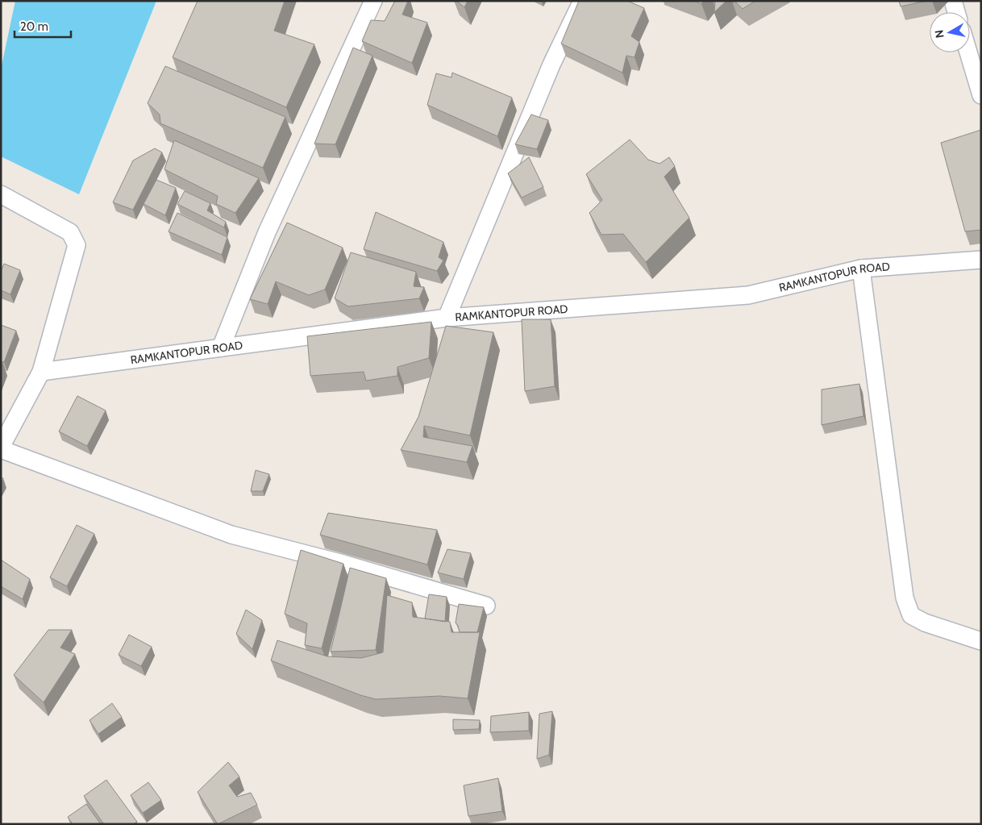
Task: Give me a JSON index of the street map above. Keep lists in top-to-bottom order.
{
  "streets": {
    "street": ["RAMKANTOPUR ROAD"]
  },
  "scale_bar": "20 m",
  "north": "left"
}
